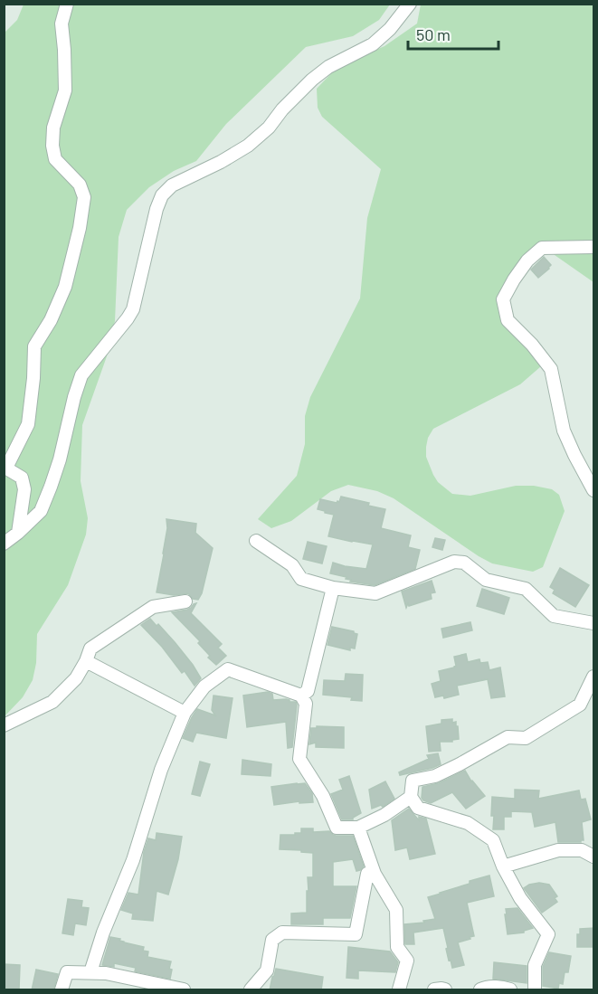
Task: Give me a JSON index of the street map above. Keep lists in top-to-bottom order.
{
  "scale_bar": "50 m"
}
